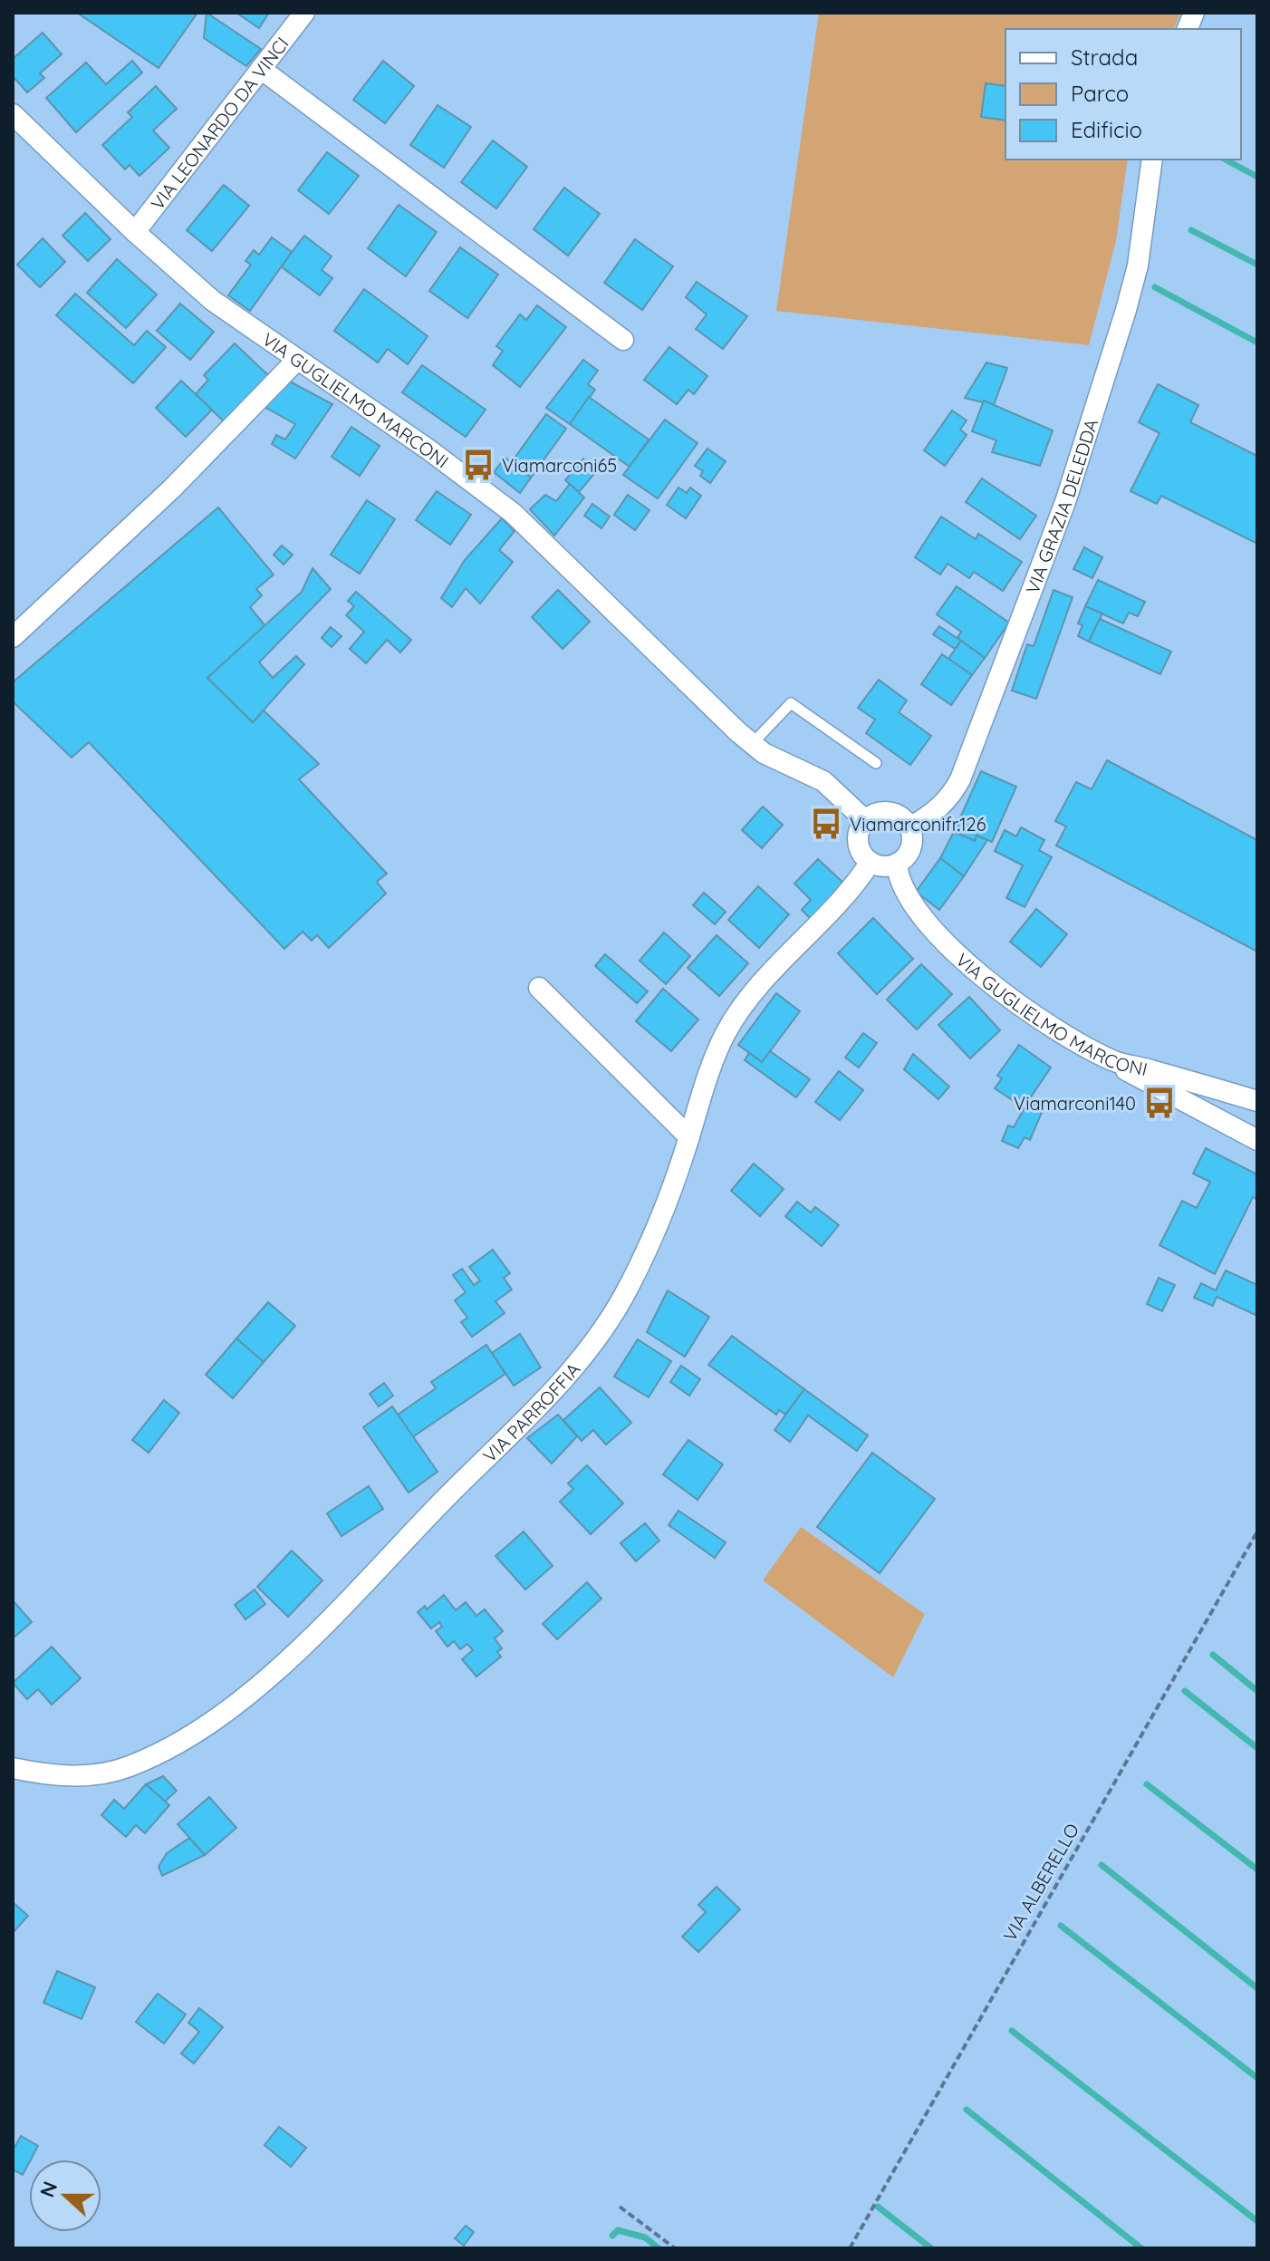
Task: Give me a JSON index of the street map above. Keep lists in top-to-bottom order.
{
  "streets": {
    "street": [
      "VIA LEONARDO DA VINCI",
      "VIA GUGLIELMO MARCONI",
      "VIA GRAZIA DELEDDA",
      "VIA PARROFFIA"
    ],
    "path": ["VIA ALBERELLO"]
  },
  "crossings": [
    ["VIA LEONARDO DA VINCI", "VIA GUGLIELMO MARCONI"],
    ["VIA GUGLIELMO MARCONI", "VIA GRAZIA DELEDDA"],
    ["VIA GUGLIELMO MARCONI", "VIA PARROFFIA"],
    ["VIA GRAZIA DELEDDA", "VIA PARROFFIA"]
  ],
  "places": {
    "bus stop": ["Viamarconi65", "Viamarconifr.126", "Viamarconi140"]
  },
  "legend": ["Strada", "Parco", "Edificio"],
  "north": "left"
}
